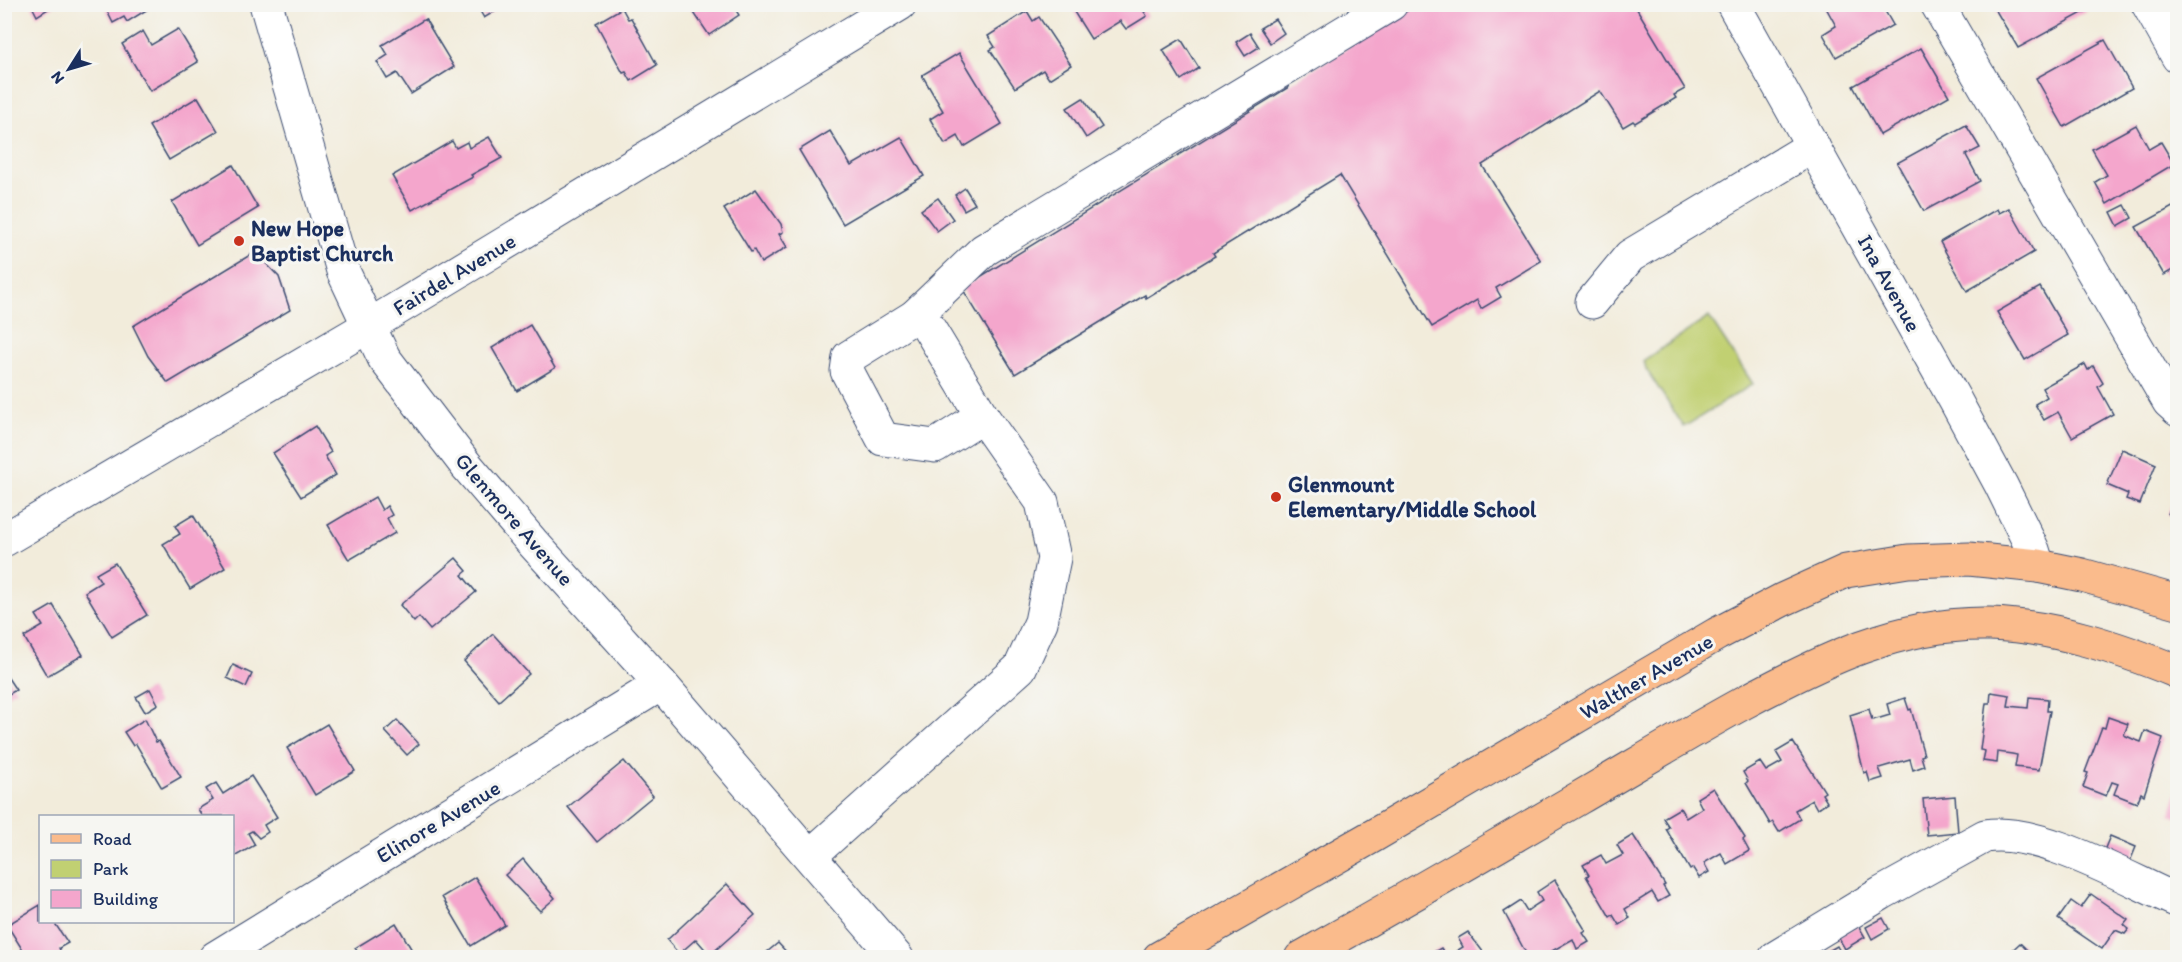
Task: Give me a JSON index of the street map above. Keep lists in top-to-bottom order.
{
  "streets": {
    "main road": ["Walther Avenue"],
    "street": [
      "Fairdel Avenue",
      "Ina Avenue",
      "Glenmore Avenue",
      "Elinore Avenue"
    ]
  },
  "crossings": [
    ["Fairdel Avenue", "Glenmore Avenue"],
    ["Ina Avenue", "Walther Avenue"],
    ["Glenmore Avenue", "Elinore Avenue"]
  ],
  "places": ["New Hope Baptist Church", "Glenmount Elementary/Middle School"],
  "legend": ["Road", "Park", "Building"],
  "north": "bottom left"
}
